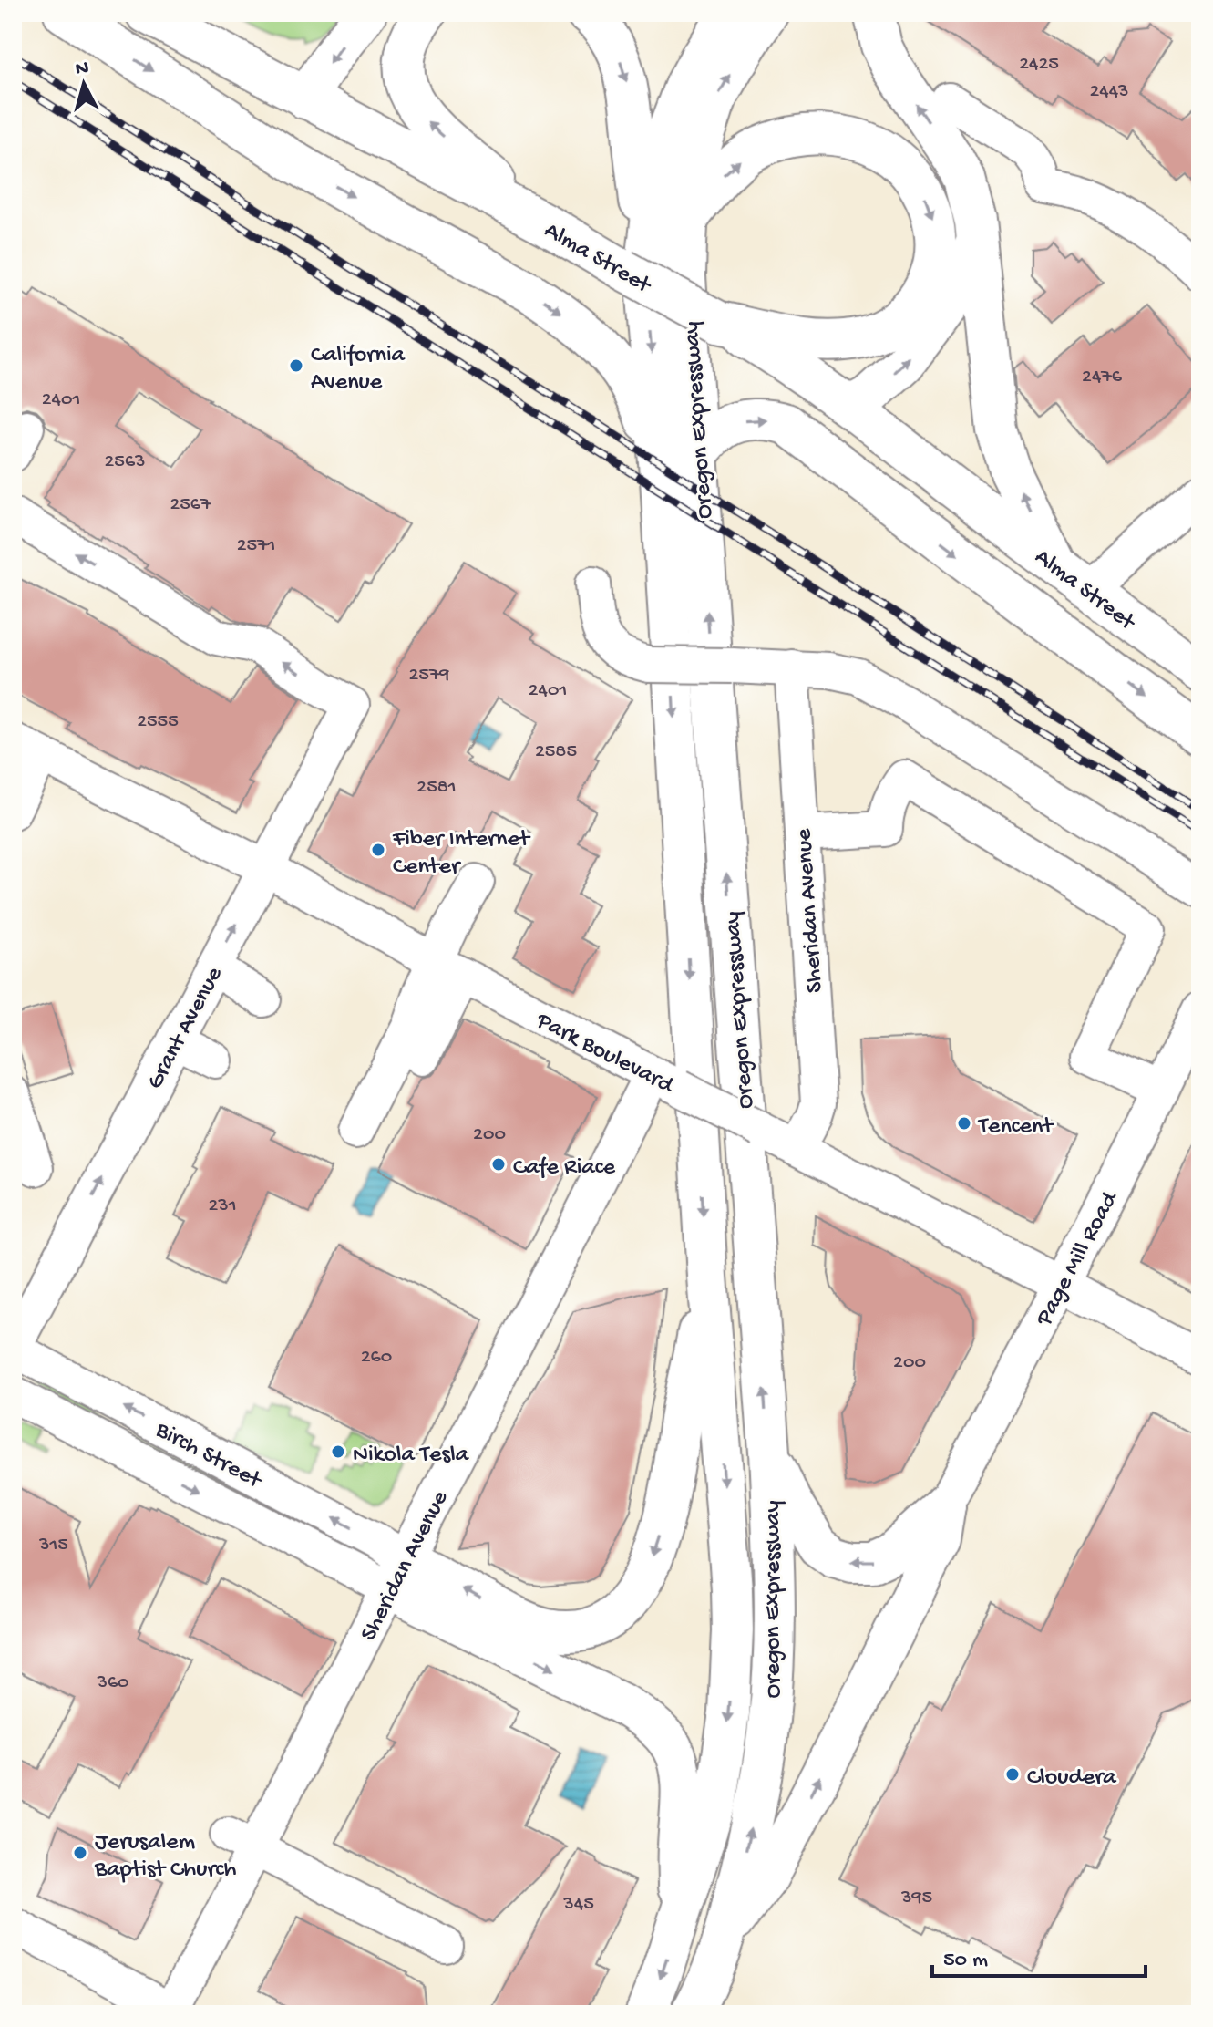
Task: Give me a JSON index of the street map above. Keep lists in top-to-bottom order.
{
  "streets": {
    "main road": ["Alma Street", "Oregon Expressway"],
    "street": [
      "Sheridan Avenue",
      "Grant Avenue",
      "Park Boulevard",
      "Page Mill Road",
      "Birch Street"
    ]
  },
  "crossings": [
    ["Alma Street", "Oregon Expressway"],
    ["Sheridan Avenue", "Park Boulevard"],
    ["Sheridan Avenue", "Birch Street"],
    ["Grant Avenue", "Park Boulevard"],
    ["Grant Avenue", "Birch Street"],
    ["Park Boulevard", "Page Mill Road"]
  ],
  "places": [
    "California Avenue",
    "Fiber Internet Center",
    "Tencent",
    "Cafe Riace",
    "Nikola Tesla",
    "Cloudera",
    "Jerusalem Baptist Church"
  ],
  "house_numbers": [
    "2425",
    "2443",
    "2476",
    "2401",
    "2563",
    "2567",
    "2571",
    "2579",
    "2401",
    "2555",
    "2585",
    "2581",
    "200",
    "231",
    "260",
    "200",
    "315",
    "360",
    "395",
    "345"
  ],
  "scale_bar": "50 m",
  "north": "top"
}
